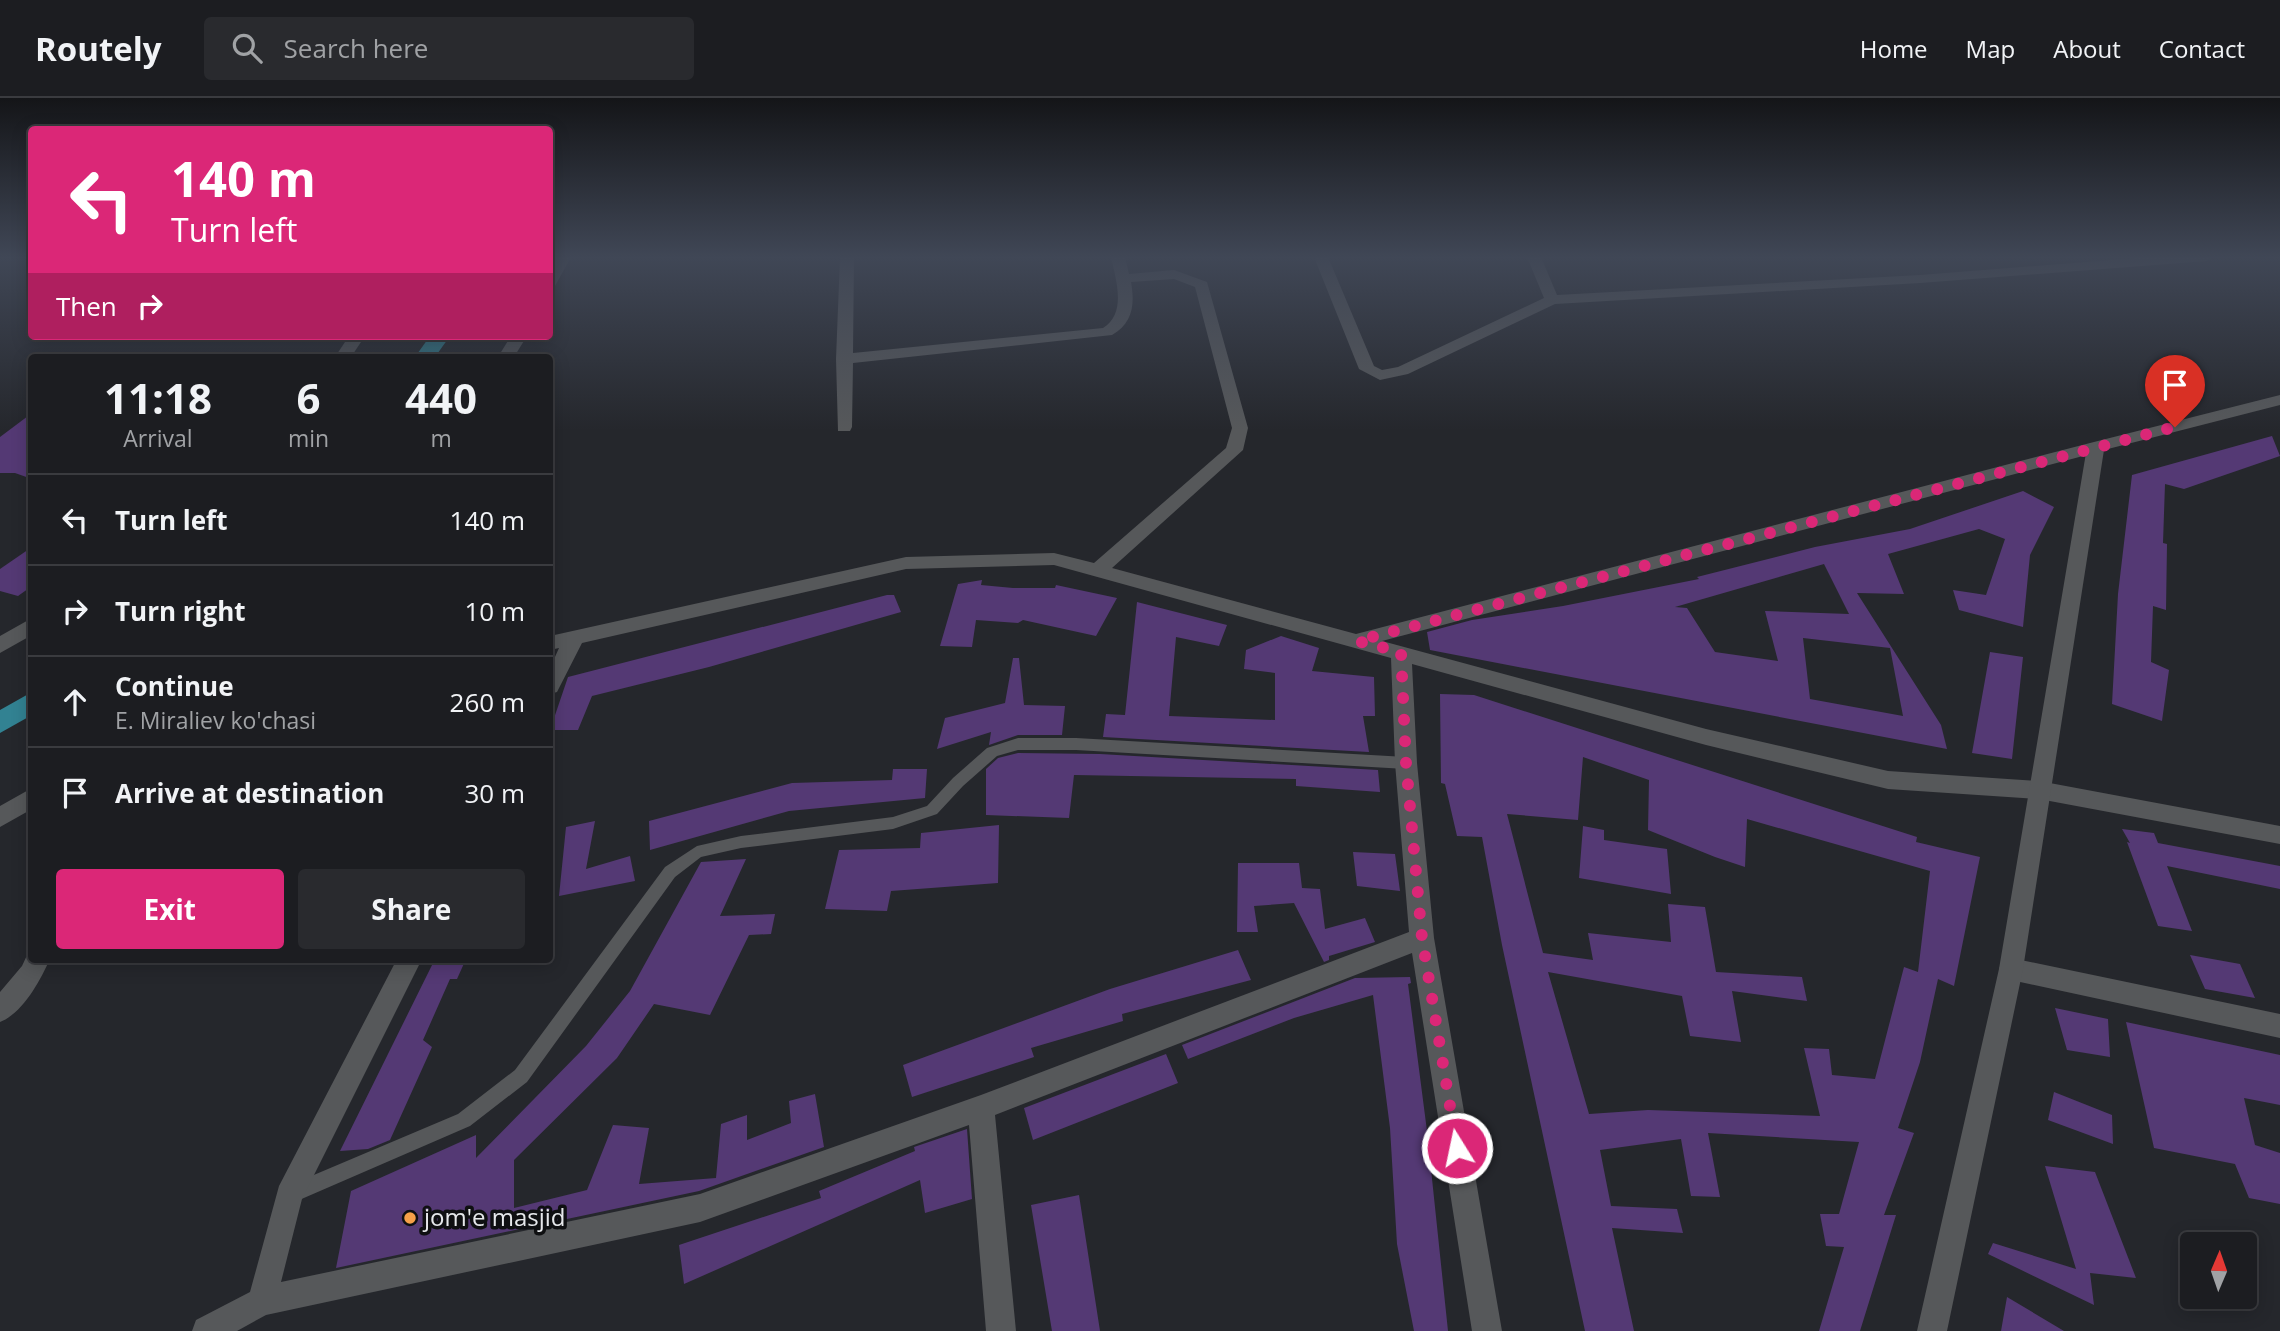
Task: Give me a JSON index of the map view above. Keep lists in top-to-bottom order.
{
  "places": ["jom'e masjid"],
  "north": "top",
  "page": {
    "header": "Routely",
    "search": "Search here",
    "nav": [
      "Home",
      "Map",
      "About",
      "Contact"
    ],
    "turn": ["140 m", "Turn left"],
    "then": "Then",
    "eta": [
      "11:18",
      "Arrival",
      "6",
      "min",
      "440",
      "m"
    ],
    "list": [
      {
        "name": "Turn left",
        "value": "140 m"
      },
      {
        "name": "Turn right",
        "value": "10 m"
      },
      {
        "name": "Continue",
        "note": "E. Miraliev ko'chasi",
        "value": "260 m"
      },
      {
        "name": "Arrive at destination",
        "value": "30 m"
      }
    ],
    "buttons": ["Exit", "Share"]
  }
}
